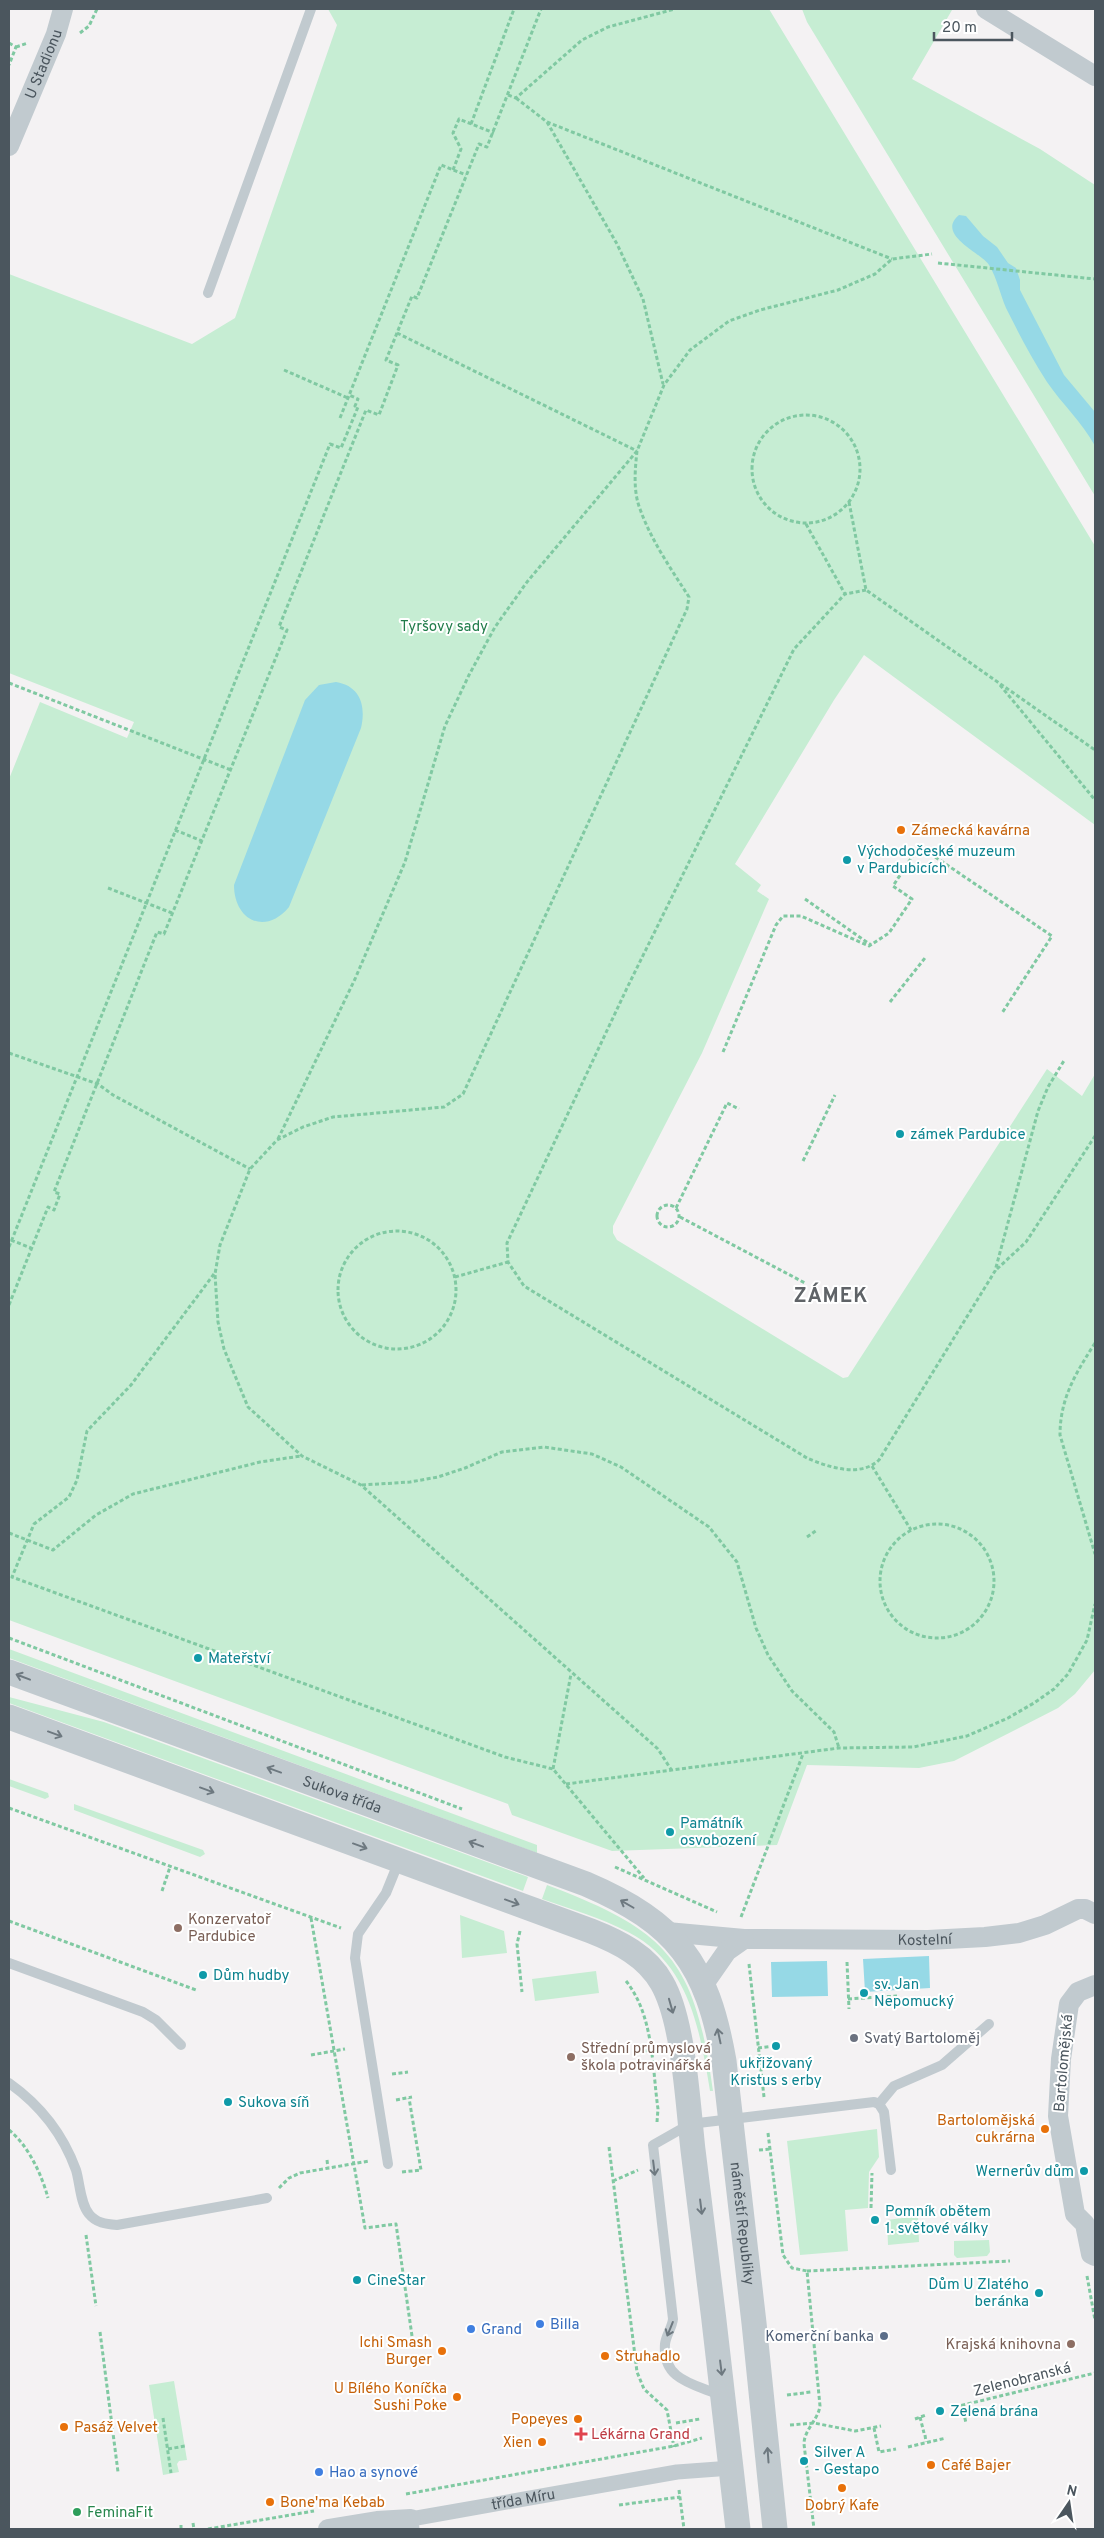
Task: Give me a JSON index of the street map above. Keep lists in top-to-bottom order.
{
  "streets": {
    "street": [
      "U Stadionu",
      "Sukova třída",
      "Kostelní",
      "Bartolomějská",
      "náměstí Republiky",
      "třída Míru"
    ],
    "path": ["Zelenobranská"]
  },
  "crossings": [
    ["Sukova třída", "Kostelní"],
    ["Sukova třída", "náměstí Republiky"],
    ["Kostelní", "náměstí Republiky"]
  ],
  "districts": ["ZÁMEK"],
  "parks": ["Tyršovy sady"],
  "places": {
    "other": [
      "Zámecká kavárna",
      "Východočeské muzeum v Pardubicích",
      "zámek Pardubice",
      "Mateřství",
      "Památník osvobození",
      "Konzervatoř Pardubice",
      "Dům hudby",
      "sv. Jan Nepomucký",
      "Svatý Bartoloměj",
      "ukřižovaný Kristus s erby",
      "Střední průmyslová škola potravinářská",
      "Sukova síň",
      "Bartolomějská cukrárna",
      "Wernerův dům",
      "Pomník obětem 1. světové války",
      "CineStar",
      "Dům U Zlatého beránka",
      "Billa",
      "Grand",
      "Komerční banka",
      "Krajská knihovna",
      "Ichi Smash Burger",
      "Struhadlo",
      "U Bílého Koníčka Sushi Poke",
      "Zelená brána",
      "Popeyes",
      "Pasáž Velvet",
      "Xien",
      "Silver A - Gestapo",
      "Café Bajer",
      "Hao a synové",
      "Dobrý Kafe",
      "Bone'ma Kebab",
      "FeminaFit"
    ],
    "health": ["Lékárna Grand"]
  },
  "scale_bar": "20 m",
  "north": "top"
}
